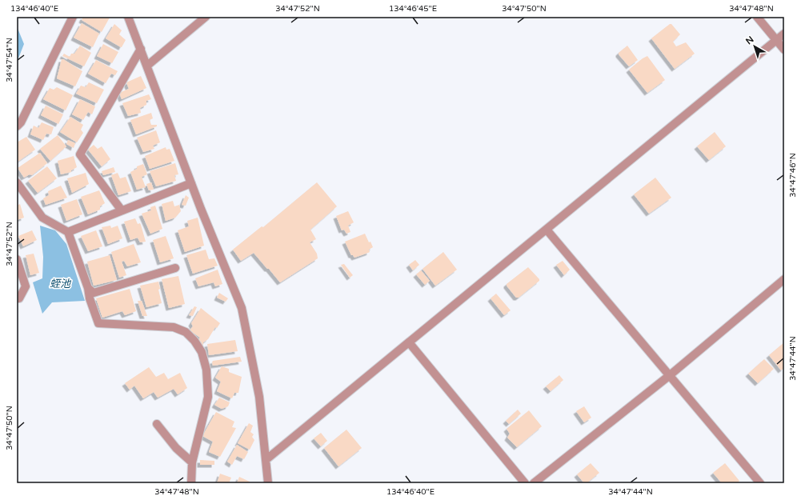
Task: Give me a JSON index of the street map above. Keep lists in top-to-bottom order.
{
  "water": ["蛭池"],
  "north": "top left",
  "coordinates": [
    "134°46'40\"E",
    "34°47'52\"N",
    "134°46'45\"E",
    "34°47'50\"N",
    "34°47'48\"N",
    "34°47'54\"N",
    "34°47'46\"N",
    "34°47'44\"N"
  ]
}
